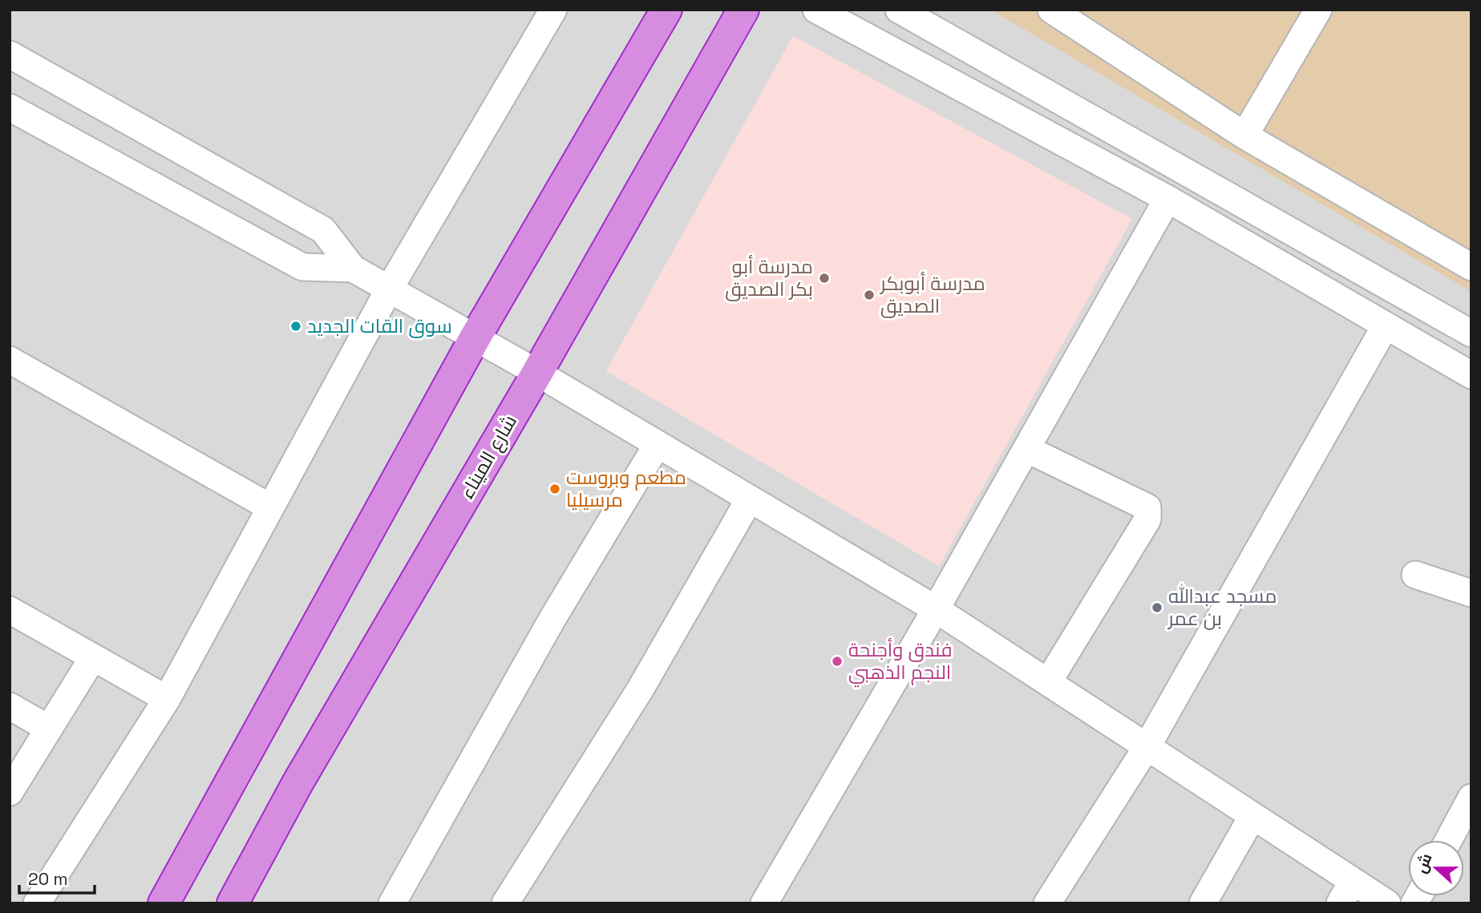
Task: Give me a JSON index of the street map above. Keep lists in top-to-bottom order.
{
  "streets": {
    "highway": ["شارع الميناء"]
  },
  "places": [
    "مدرسة أبو بكر الصديق",
    "مدرسة أبوبكر الصديق",
    "سوق القات الجديد",
    "مطعم وبروست مرسيليا",
    "مسجد عبدالله بن عمر",
    "فندق وأجنحة النجم الذهبي"
  ],
  "scale_bar": "20 m",
  "north": "left"
}
